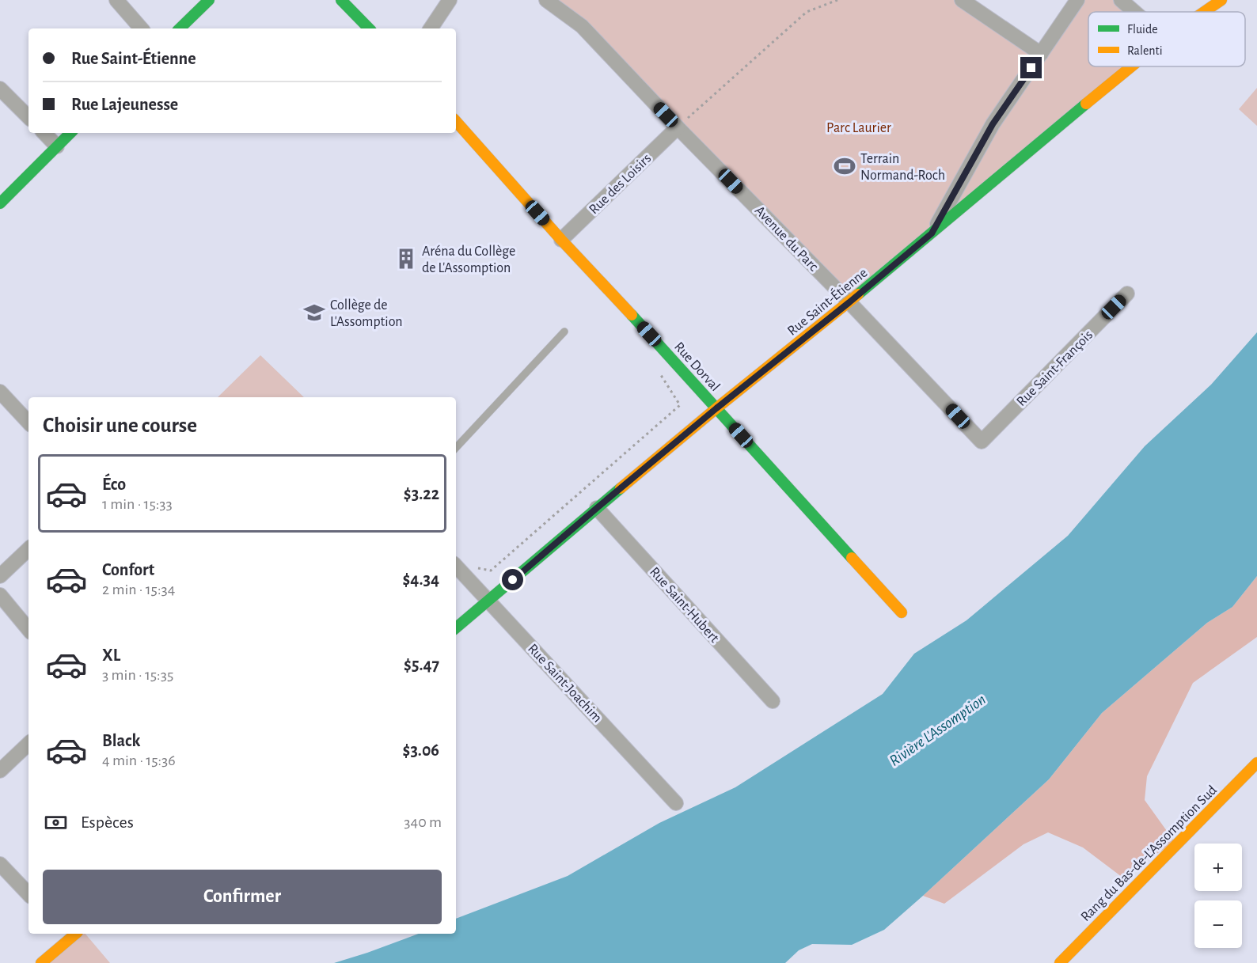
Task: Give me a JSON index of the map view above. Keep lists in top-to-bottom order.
{
  "streets": {
    "street": [
      "Rue des Loisirs",
      "Avenue du Parc",
      "Rue Saint-Étienne",
      "Rue Dorval",
      "Rue Saint-François",
      "Rue Saint-Hubert",
      "Rue Saint-Joachim",
      "Rang du Bas-de-L'Assomption Sud"
    ]
  },
  "crossings": [
    ["Rue des Loisirs", "Avenue du Parc"],
    ["Rue des Loisirs", "Rue Dorval"],
    ["Avenue du Parc", "Rue Saint-Étienne"],
    ["Avenue du Parc", "Rue Saint-François"],
    ["Rue Saint-Étienne", "Rue Dorval"],
    ["Rue Saint-Étienne", "Rue Saint-Hubert"],
    ["Rue Saint-Étienne", "Rue Saint-Joachim"]
  ],
  "water": ["Rivière L'Assomption"],
  "parks": ["Parc Laurier"],
  "places": {
    "sports": ["Terrain Normand-Roch"],
    "building": ["Aréna du Collège de L'Assomption"],
    "school or university": ["Collège de L'Assomption"]
  },
  "legend": ["Fluide", "Ralenti"],
  "page": {
    "banner": ["Rue Saint-Étienne", "Rue Lajeunesse"],
    "heading": "Choisir une course",
    "list": [
      {
        "name": "Éco",
        "note": "1 min · 15:33",
        "value": "$3.22"
      },
      {
        "name": "Confort",
        "note": "2 min · 15:34",
        "value": "$4.34"
      },
      {
        "name": "XL",
        "note": "3 min · 15:35",
        "value": "$5.47"
      },
      {
        "name": "Black",
        "note": "4 min · 15:36",
        "value": "$3.06"
      }
    ],
    "pay": ["Espèces", "340 m"],
    "map_buttons": ["+", "−"],
    "buttons": "Confirmer"
  }
}
